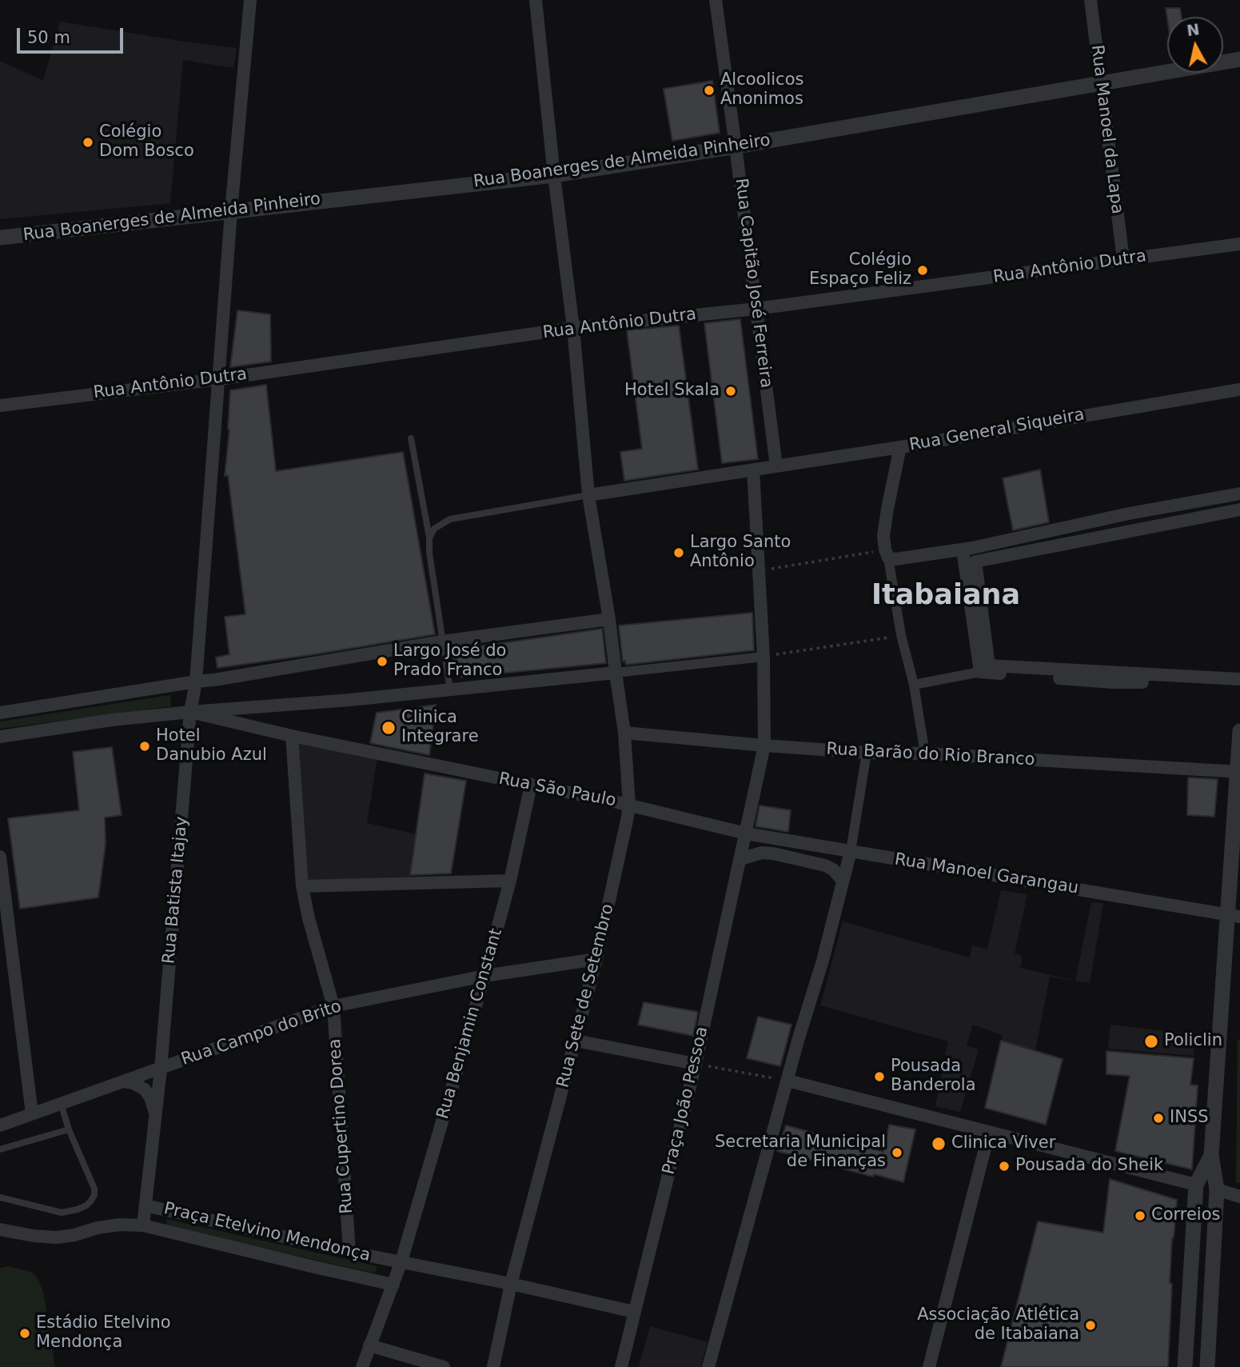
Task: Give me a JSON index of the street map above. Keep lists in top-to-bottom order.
{
  "streets": {
    "street": [
      "Rua Manoel da Lapa",
      "Rua Boanerges de Almeida Pinheiro",
      "Rua Antônio Dutra",
      "Rua Capitão José Ferreira",
      "Rua General Siqueira",
      "Rua Barão do Rio Branco",
      "Rua São Paulo",
      "Rua Manoel Garangau",
      "Rua Batista Itajay",
      "Rua Sete de Setembro",
      "Rua Benjamin Constant",
      "Rua Campo do Brito",
      "Praça João Pessoa",
      "Rua Cupertino Dorea",
      "Praça Etelvino Mendonça"
    ]
  },
  "crossings": [
    ["Rua Manoel da Lapa", "Rua Boanerges de Almeida Pinheiro"],
    ["Rua Manoel da Lapa", "Rua Antônio Dutra"],
    ["Rua Boanerges de Almeida Pinheiro", "Rua Capitão José Ferreira"],
    ["Rua Boanerges de Almeida Pinheiro", "Rua Batista Itajay"],
    ["Rua Antônio Dutra", "Rua Capitão José Ferreira"],
    ["Rua Antônio Dutra", "Rua Batista Itajay"],
    ["Rua Capitão José Ferreira", "Rua General Siqueira"],
    ["Rua Barão do Rio Branco", "Rua Sete de Setembro"],
    ["Rua Barão do Rio Branco", "Praça João Pessoa"],
    ["Rua São Paulo", "Rua Manoel Garangau"],
    ["Rua São Paulo", "Rua Batista Itajay"],
    ["Rua São Paulo", "Rua Sete de Setembro"],
    ["Rua São Paulo", "Rua Benjamin Constant"],
    ["Rua São Paulo", "Praça João Pessoa"],
    ["Rua São Paulo", "Rua Cupertino Dorea"],
    ["Rua Manoel Garangau", "Praça João Pessoa"],
    ["Rua Batista Itajay", "Rua Campo do Brito"],
    ["Rua Batista Itajay", "Praça Etelvino Mendonça"],
    ["Rua Sete de Setembro", "Rua Campo do Brito"],
    ["Rua Sete de Setembro", "Praça Etelvino Mendonça"],
    ["Rua Benjamin Constant", "Rua Campo do Brito"],
    ["Rua Benjamin Constant", "Praça Etelvino Mendonça"],
    ["Rua Campo do Brito", "Rua Cupertino Dorea"],
    ["Rua Campo do Brito", "Praça Etelvino Mendonça"],
    ["Praça João Pessoa", "Praça Etelvino Mendonça"],
    ["Rua Cupertino Dorea", "Praça Etelvino Mendonça"]
  ],
  "districts": ["Itabaiana"],
  "places": [
    "Alcoolicos Anonimos",
    "Colégio Dom Bosco",
    "Colégio Espaço Feliz",
    "Hotel Skala",
    "Largo Santo Antônio",
    "Largo José do Prado Franco",
    "Clinica Integrare",
    "Hotel Danubio Azul",
    "Policlin",
    "Pousada Banderola",
    "INSS",
    "Clinica Viver",
    "Secretaria Municipal de Finanças",
    "Pousada do Sheik",
    "Correios",
    "Associação Atlética de Itabaiana",
    "Estádio Etelvino Mendonça"
  ],
  "scale_bar": "50 m",
  "north": "top"
}
